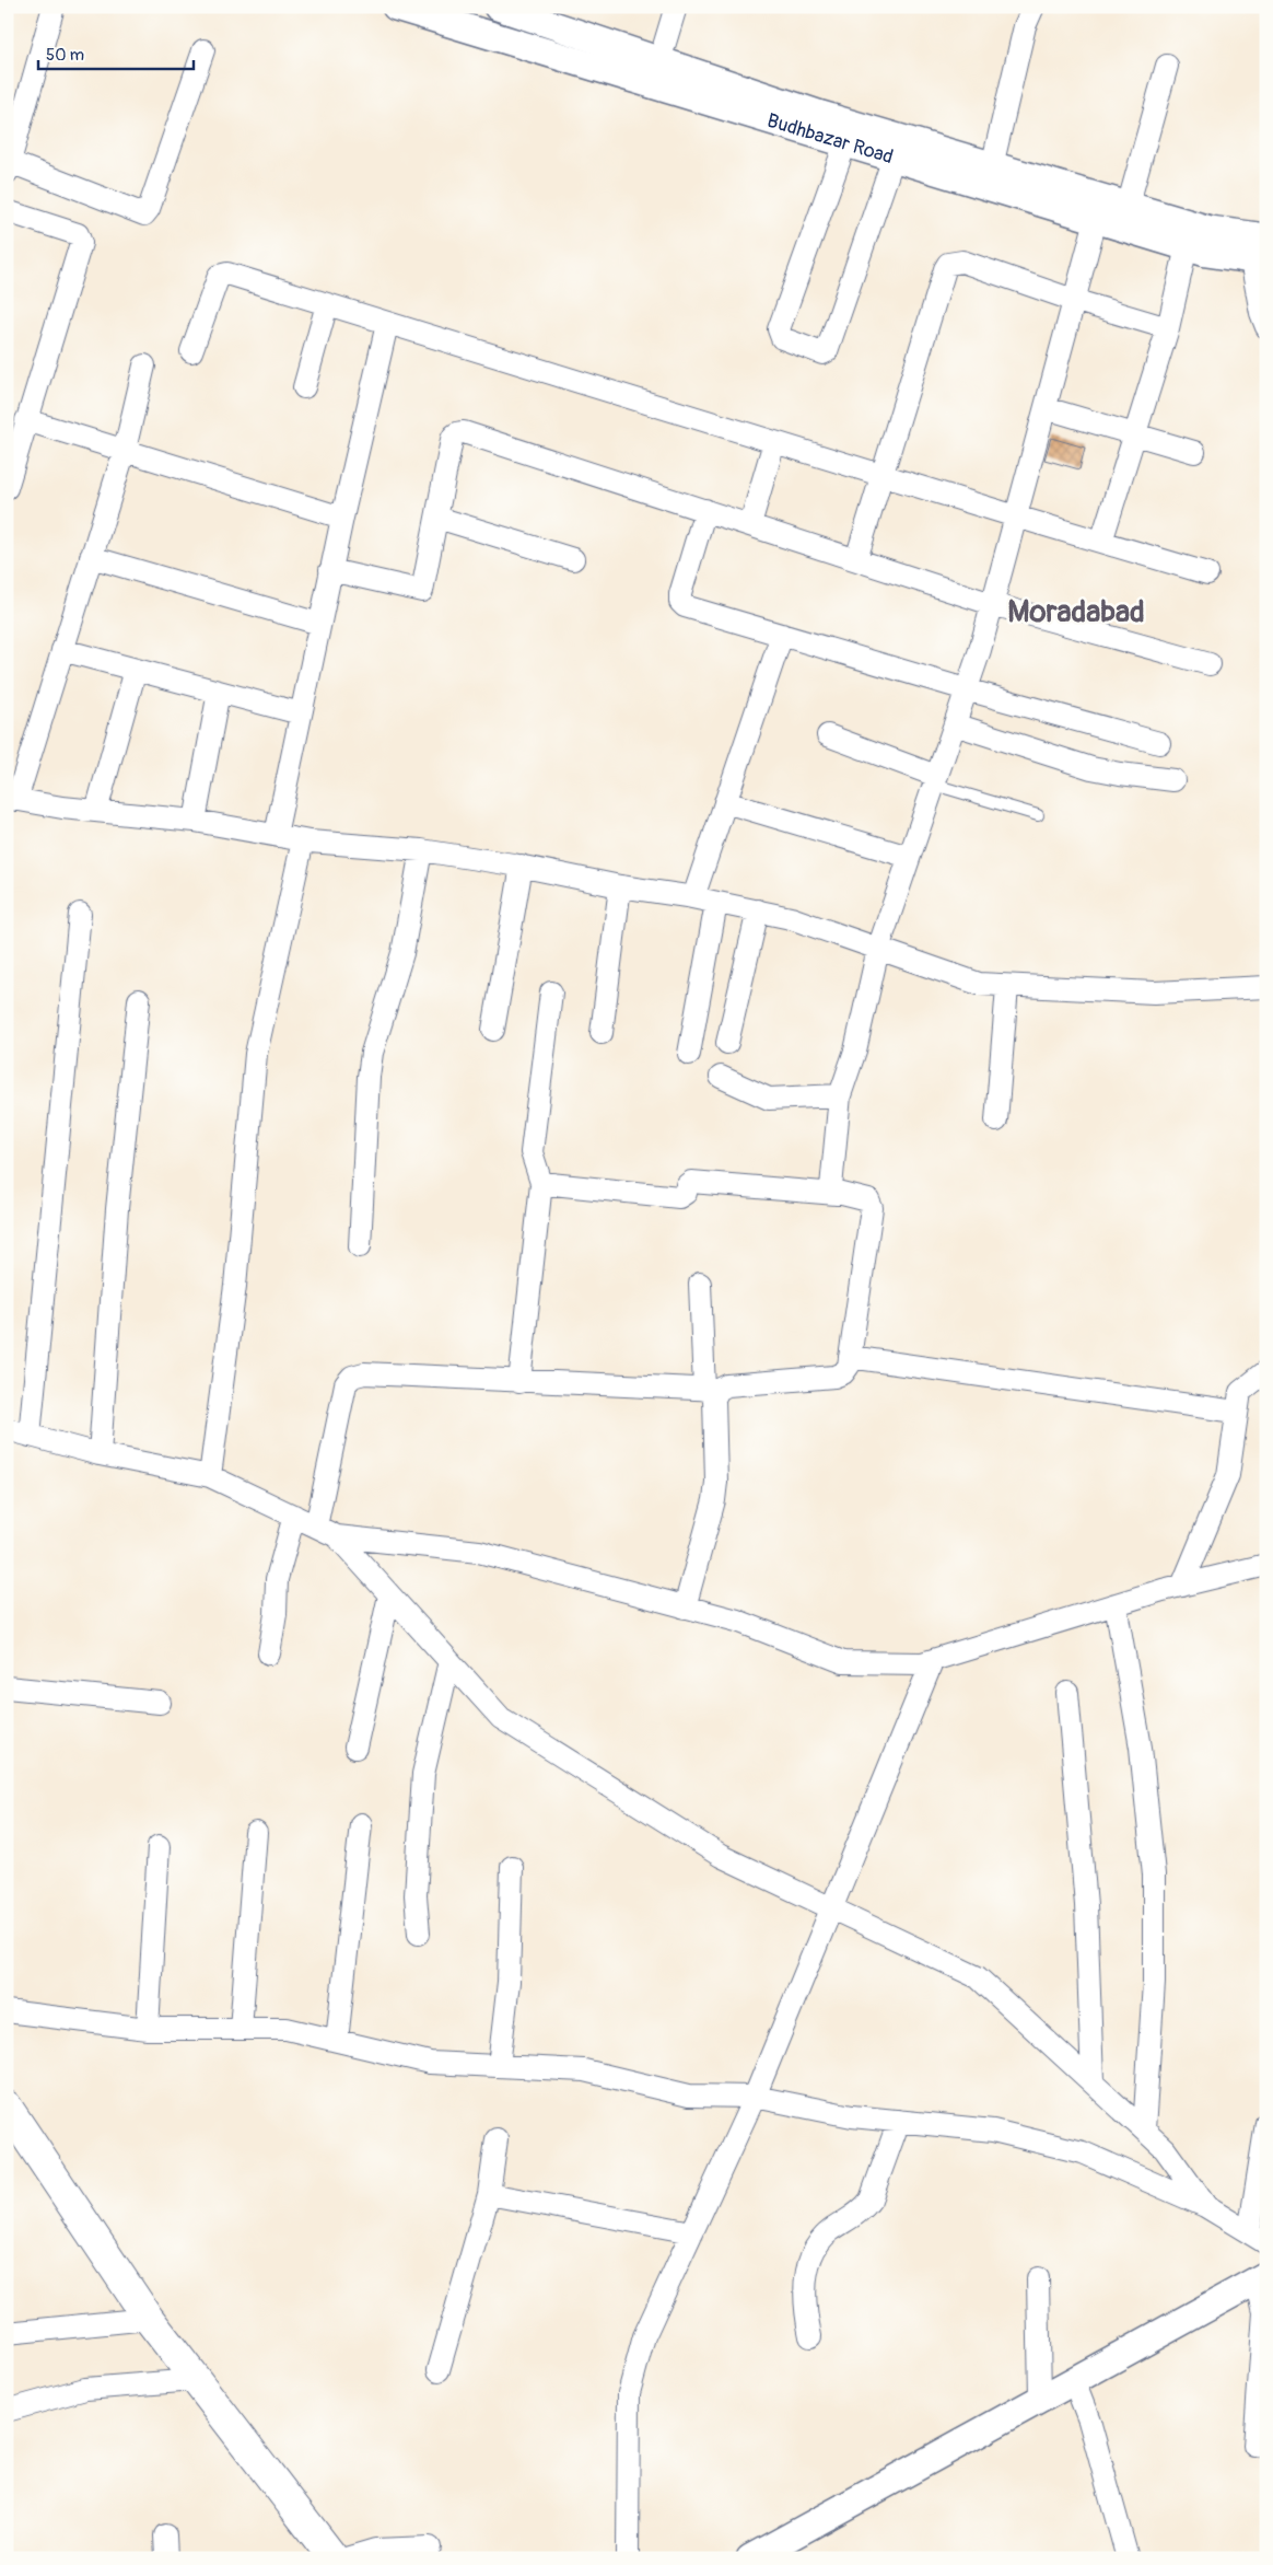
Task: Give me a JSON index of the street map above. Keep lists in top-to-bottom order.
{
  "streets": {
    "street": ["Budhbazar Road"]
  },
  "districts": ["Moradabad"],
  "scale_bar": "50 m"
}
